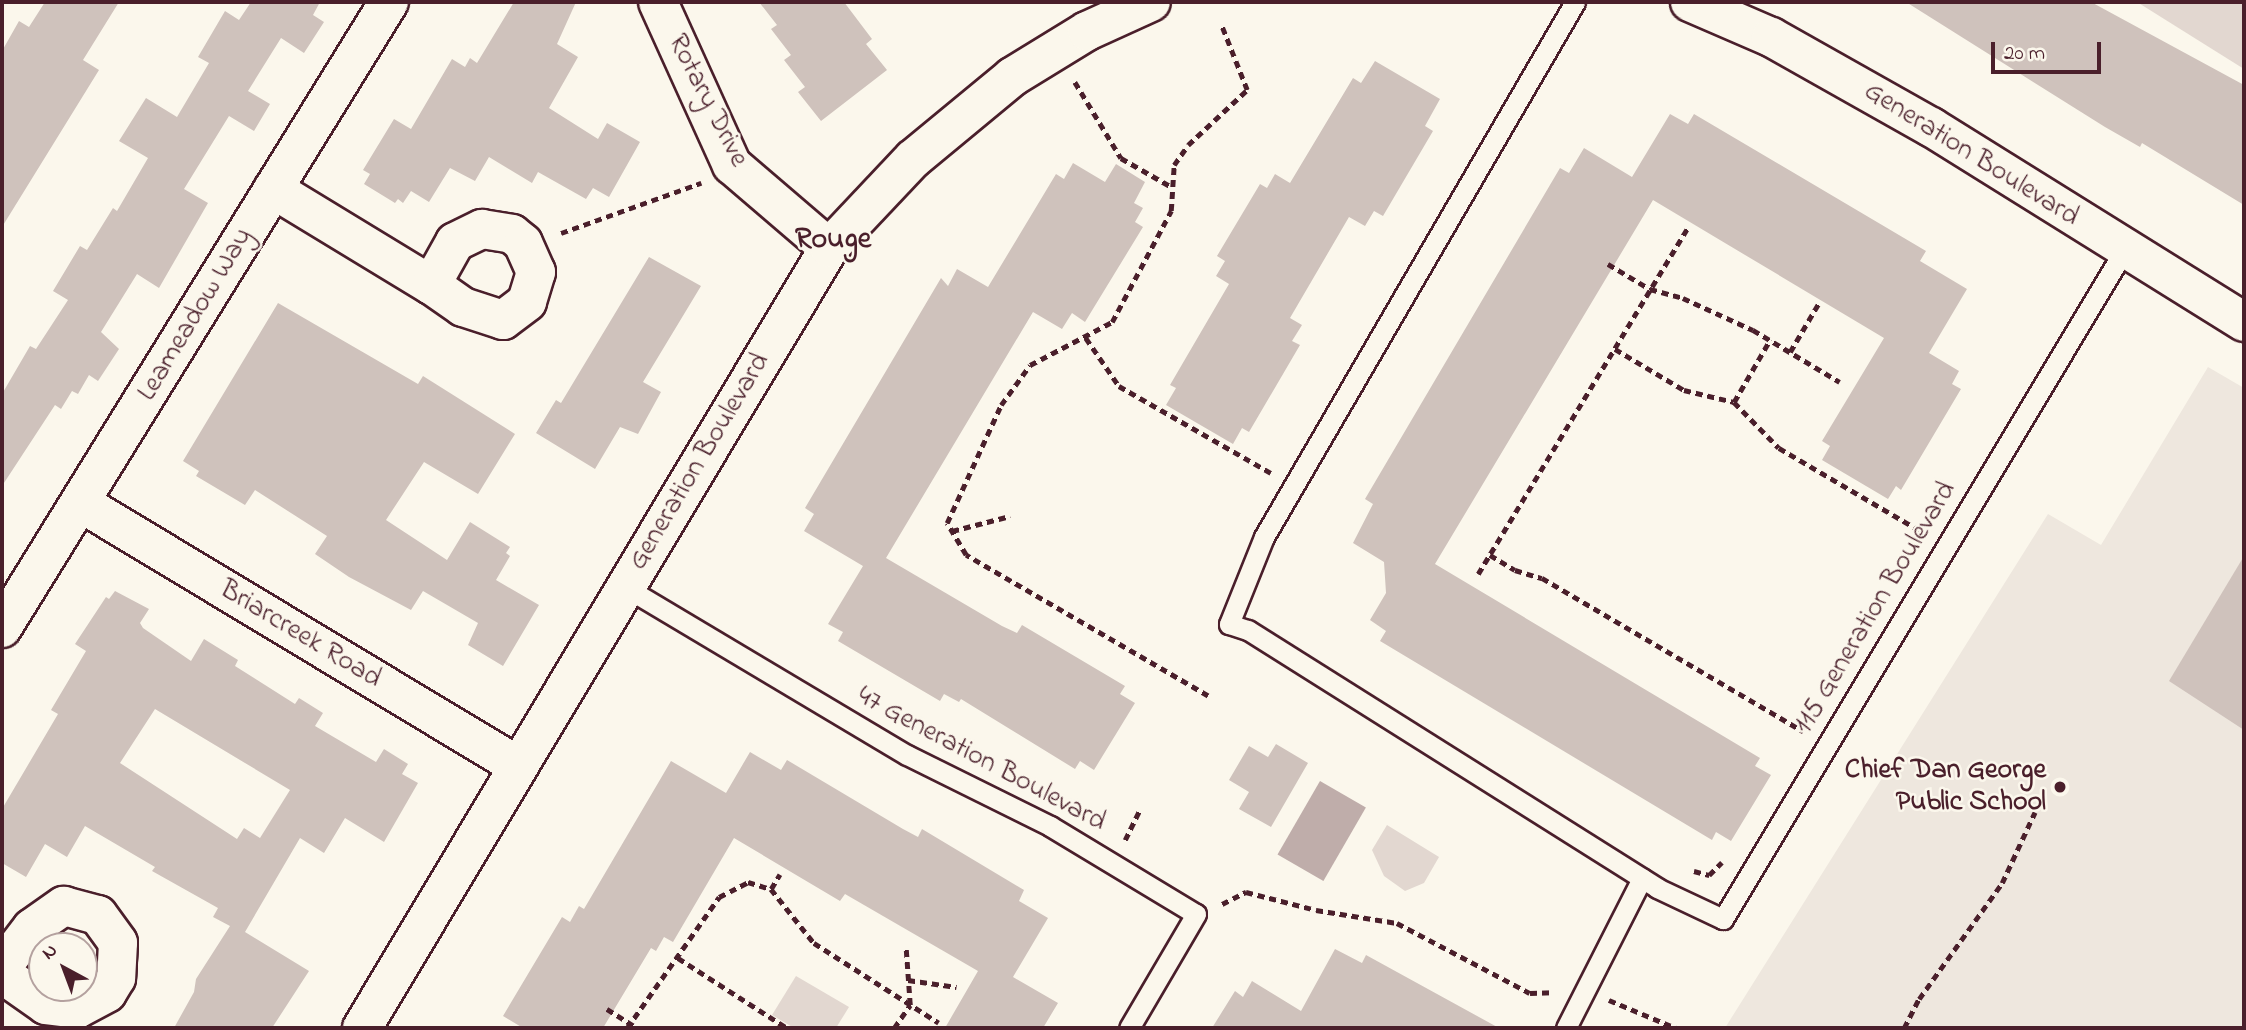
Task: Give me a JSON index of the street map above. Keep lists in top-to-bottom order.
{
  "streets": {
    "street": [
      "Rotary Drive",
      "Generation Boulevard",
      "Leameadow Way",
      "Briarcreek Road"
    ],
    "lane": ["115 Generation Boulevard", "47 Generation Boulevard"]
  },
  "crossings": [
    ["Rotary Drive", "Generation Boulevard"],
    ["Generation Boulevard", "115 Generation Boulevard"],
    ["Generation Boulevard", "Briarcreek Road"],
    ["Generation Boulevard", "47 Generation Boulevard"],
    ["Leameadow Way", "Briarcreek Road"]
  ],
  "districts": ["Rouge"],
  "places": ["Chief Dan George Public School"],
  "scale_bar": "20 m",
  "north": "top left"
}
